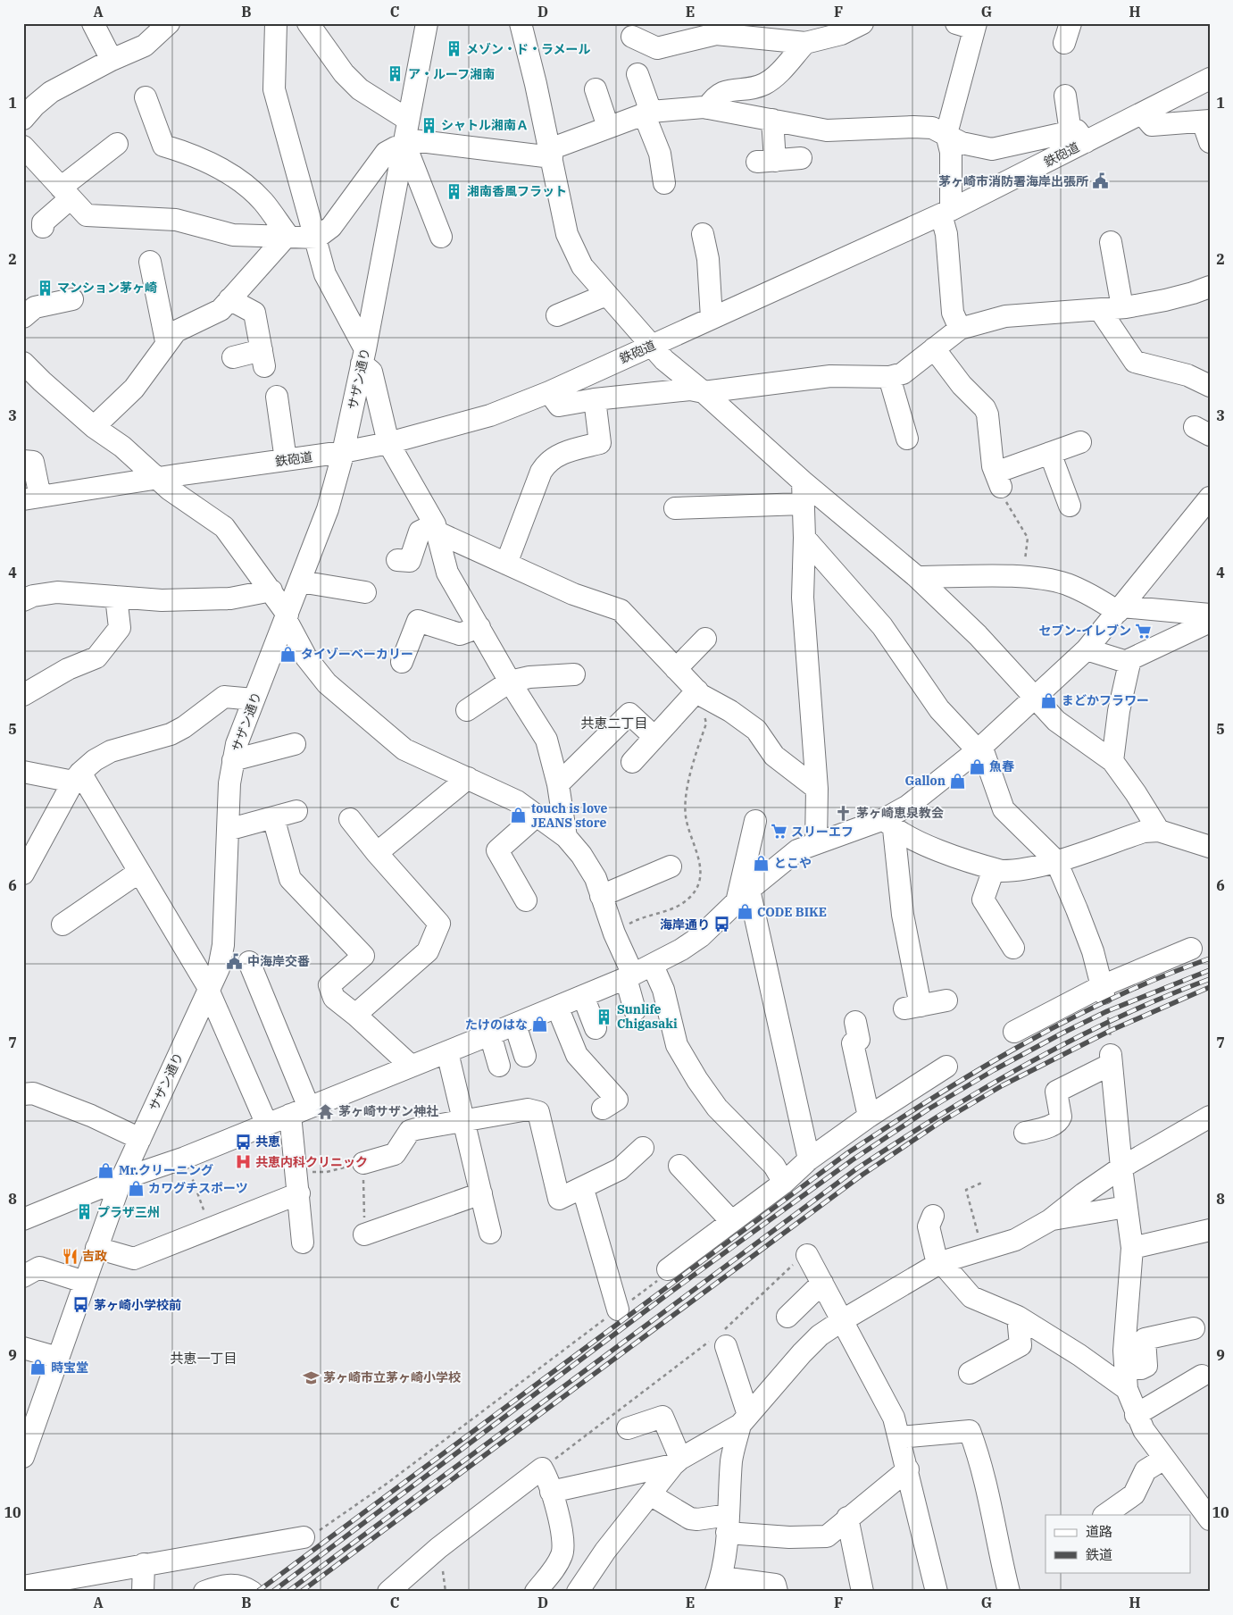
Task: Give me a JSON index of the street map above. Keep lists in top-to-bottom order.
{
  "streets": {
    "street": ["鉄砲道", "サザン通り"]
  },
  "crossings": [
    ["鉄砲道", "サザン通り"]
  ],
  "districts": ["共恵二丁目", "共恵一丁目"],
  "places": {
    "building": [
      "メゾン・ド・ラメール",
      "ア・ルーフ湘南",
      "シャトル湘南Ａ",
      "湘南香風フラット",
      "マンション茅ヶ崎",
      "Sunlife Chigasaki",
      "プラザ三州"
    ],
    "public building": ["茅ヶ崎市消防署海岸出張所", "中海岸交番"],
    "supermarket": ["セブン-イレブン", "スリーエフ"],
    "shop": [
      "タイゾーベーカリー",
      "まどかフラワー",
      "魚春",
      "Gallon",
      "touch is love JEANS store",
      "とこや",
      "CODE BIKE",
      "たけのはな",
      "Mr.クリーニング",
      "カワグチスポーツ",
      "時宝堂"
    ],
    "church": ["茅ヶ崎恵泉教会"],
    "bus stop": ["海岸通り", "共恵", "茅ヶ崎小学校前"],
    "temple": ["茅ヶ崎サザン神社"],
    "hospital": ["共恵内科クリニック"],
    "restaurant": ["吉政"],
    "school or university": ["茅ヶ崎市立茅ヶ崎小学校"]
  },
  "legend": ["道路", "鉄道"],
  "grid": {
    "columns": [
      "A",
      "B",
      "C",
      "D",
      "E",
      "F",
      "G",
      "H"
    ],
    "rows": [
      "1",
      "2",
      "3",
      "4",
      "5",
      "6",
      "7",
      "8",
      "9",
      "10"
    ]
  }
}
